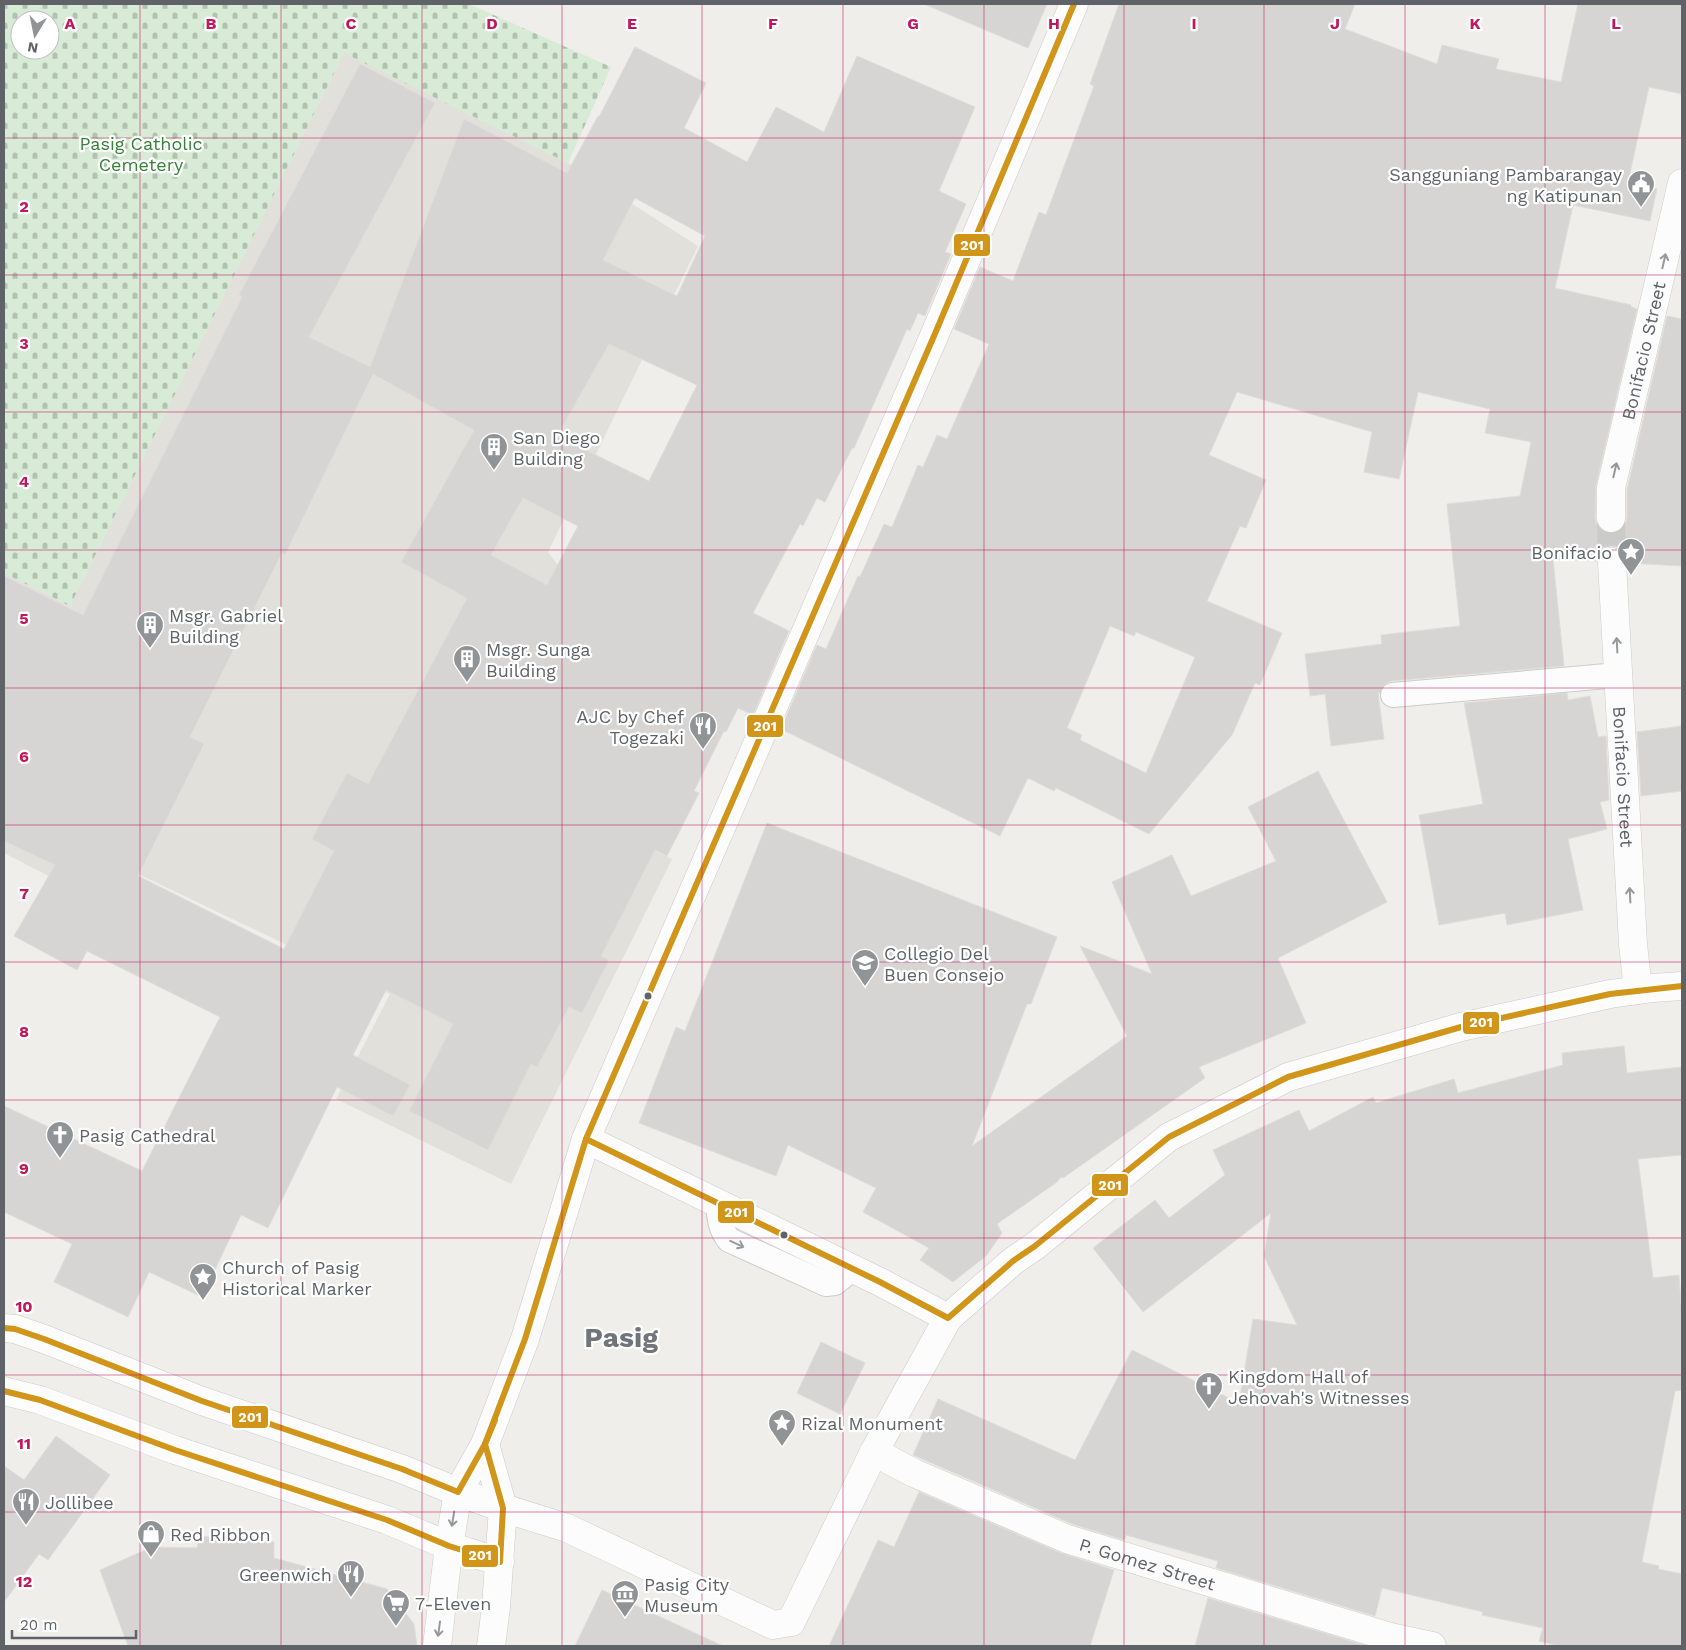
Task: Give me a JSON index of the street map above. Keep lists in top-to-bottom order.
{
  "streets": {
    "main road": ["Bonifacio Street", "P. Gomez Street"]
  },
  "one_way": ["Bonifacio Street"],
  "districts": ["Pasig"],
  "parks": ["Pasig Catholic Cemetery"],
  "places": {
    "public building": ["Sangguniang Pambarangay ng Katipunan"],
    "building": ["San Diego Building", "Msgr. Gabriel Building", "Msgr. Sunga Building"],
    "place": ["Bonifacio", "Church of Pasig Historical Marker", "Rizal Monument"],
    "restaurant": ["AJC by Chef Togezaki", "Jollibee", "Greenwich"],
    "school or university": ["Collegio Del Buen Consejo"],
    "church": ["Pasig Cathedral", "Kingdom Hall of Jehovah's Witnesses"],
    "shop": ["Red Ribbon"],
    "museum": ["Pasig City Museum"],
    "supermarket": ["7-Eleven"]
  },
  "lines": ["transit line 201"],
  "scale_bar": "20 m",
  "north": "bottom",
  "grid": {
    "columns": [
      "A",
      "B",
      "C",
      "D",
      "E",
      "F",
      "G",
      "H",
      "I",
      "J",
      "K",
      "L"
    ],
    "rows": [
      "2",
      "3",
      "4",
      "5",
      "6",
      "7",
      "8",
      "9",
      "10",
      "11",
      "12"
    ]
  }
}
